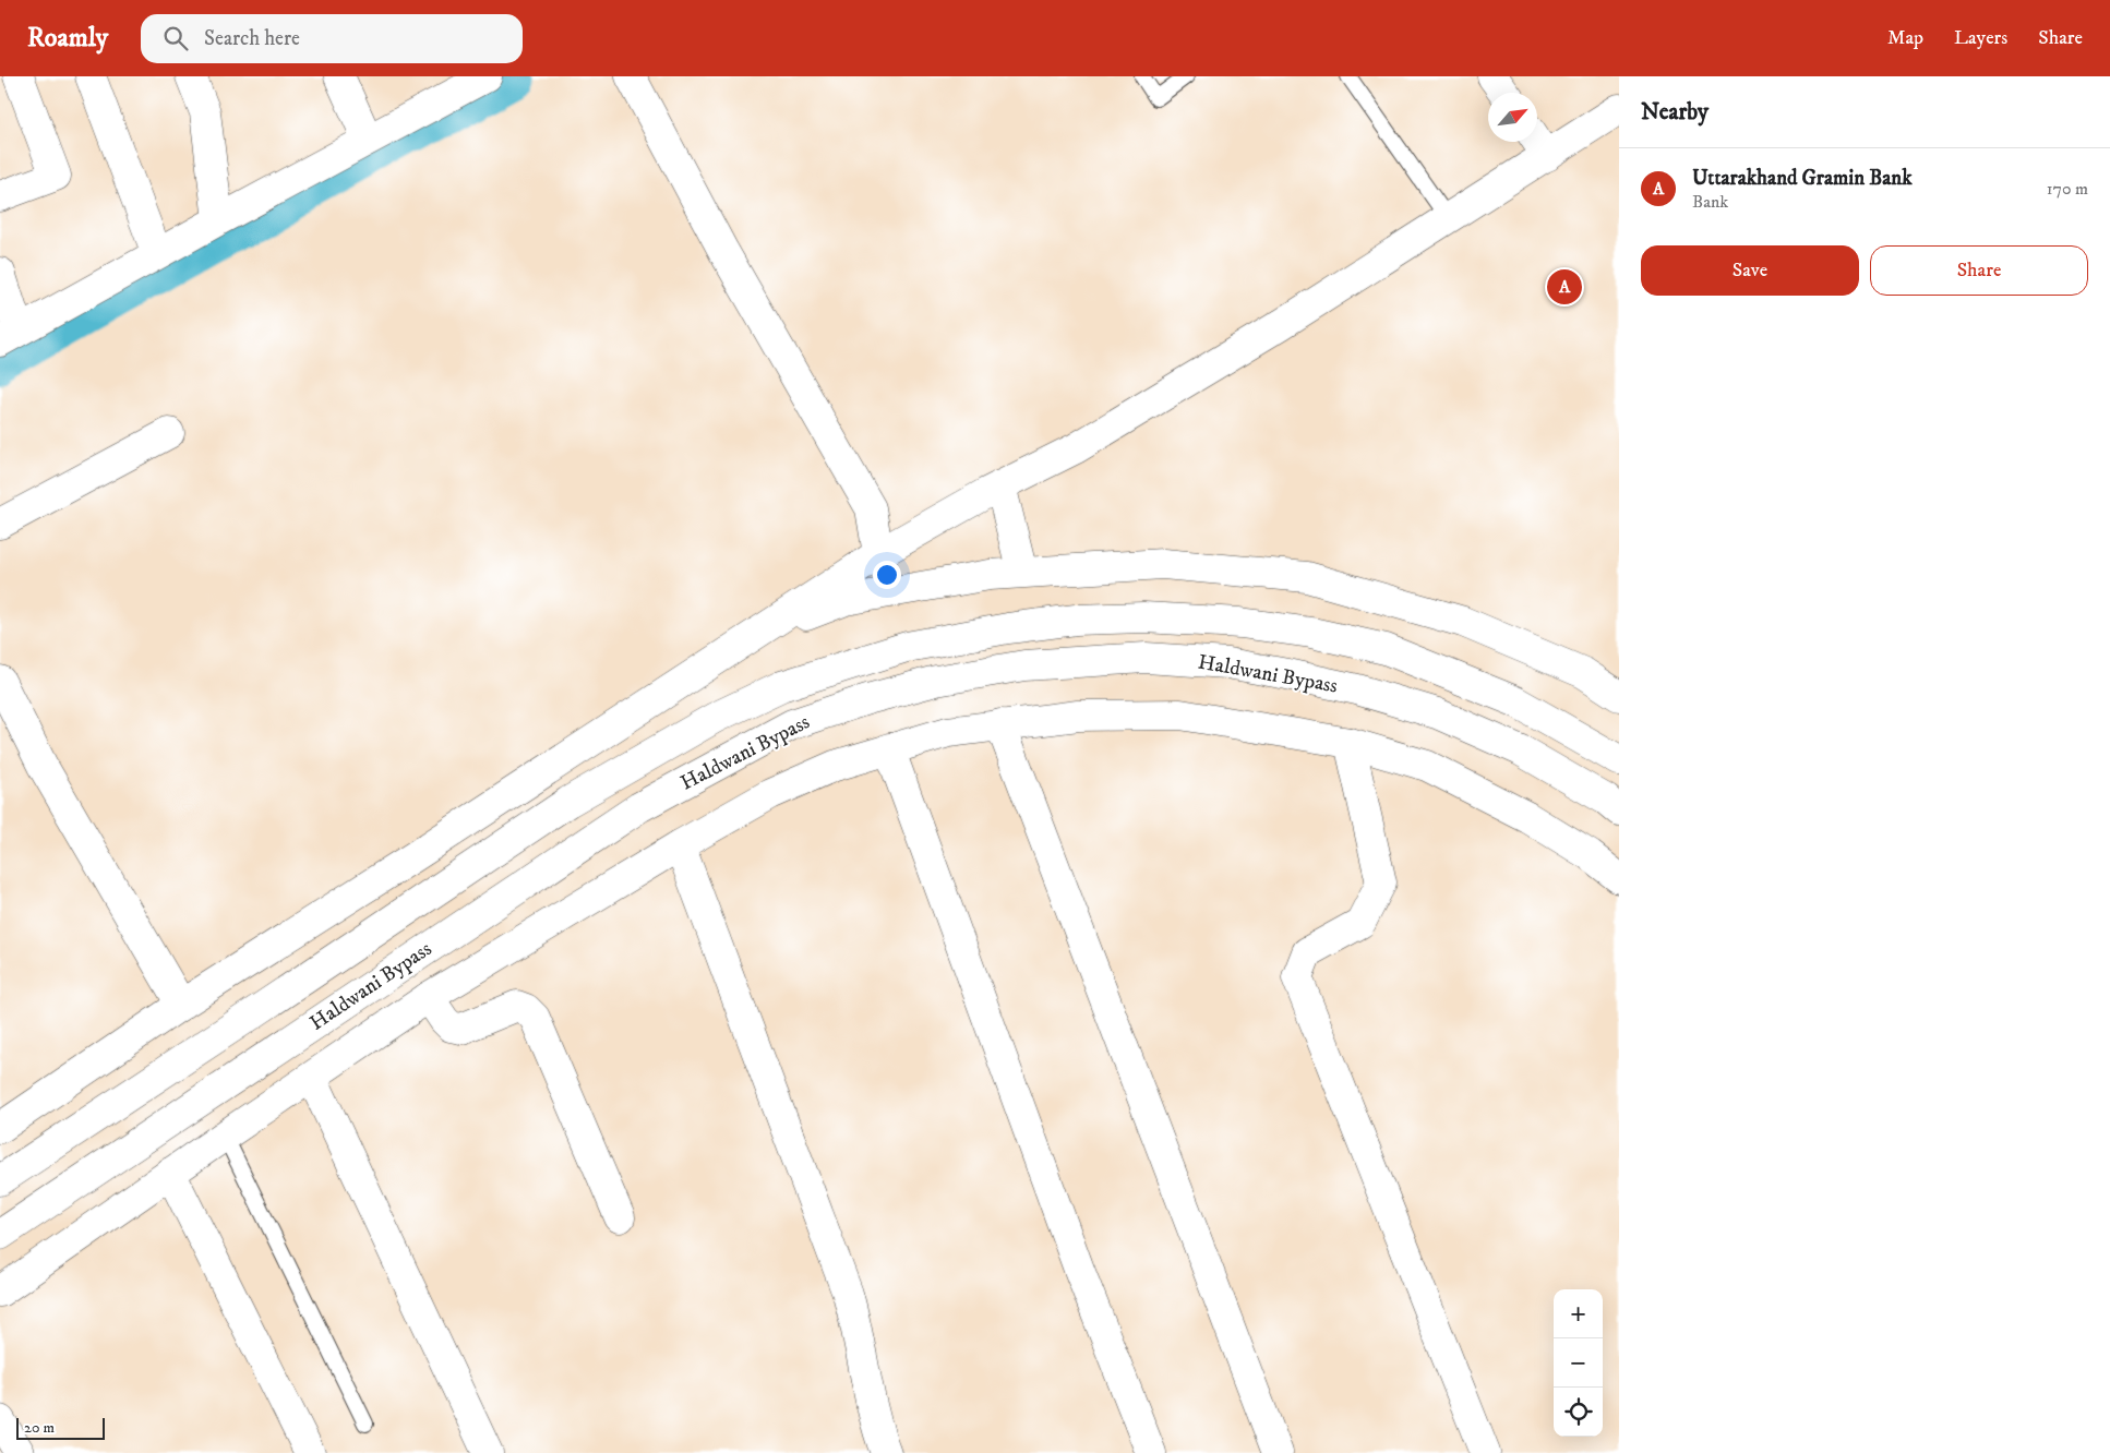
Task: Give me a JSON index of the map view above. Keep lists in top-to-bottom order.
{
  "streets": {
    "main road": ["Haldwani Bypass"]
  },
  "scale_bar": "20 m",
  "north": "top right",
  "page": {
    "header": "Roamly",
    "search": "Search here",
    "nav": ["Map", "Layers", "Share"],
    "heading": "Nearby",
    "list": [
      {
        "mark": "A",
        "name": "Uttarakhand Gramin Bank",
        "note": "Bank",
        "value": "170 m"
      }
    ],
    "buttons": ["Save", "Share"],
    "pins": "A",
    "map_buttons": ["+", "−"],
    "scale": "20 m"
  }
}
